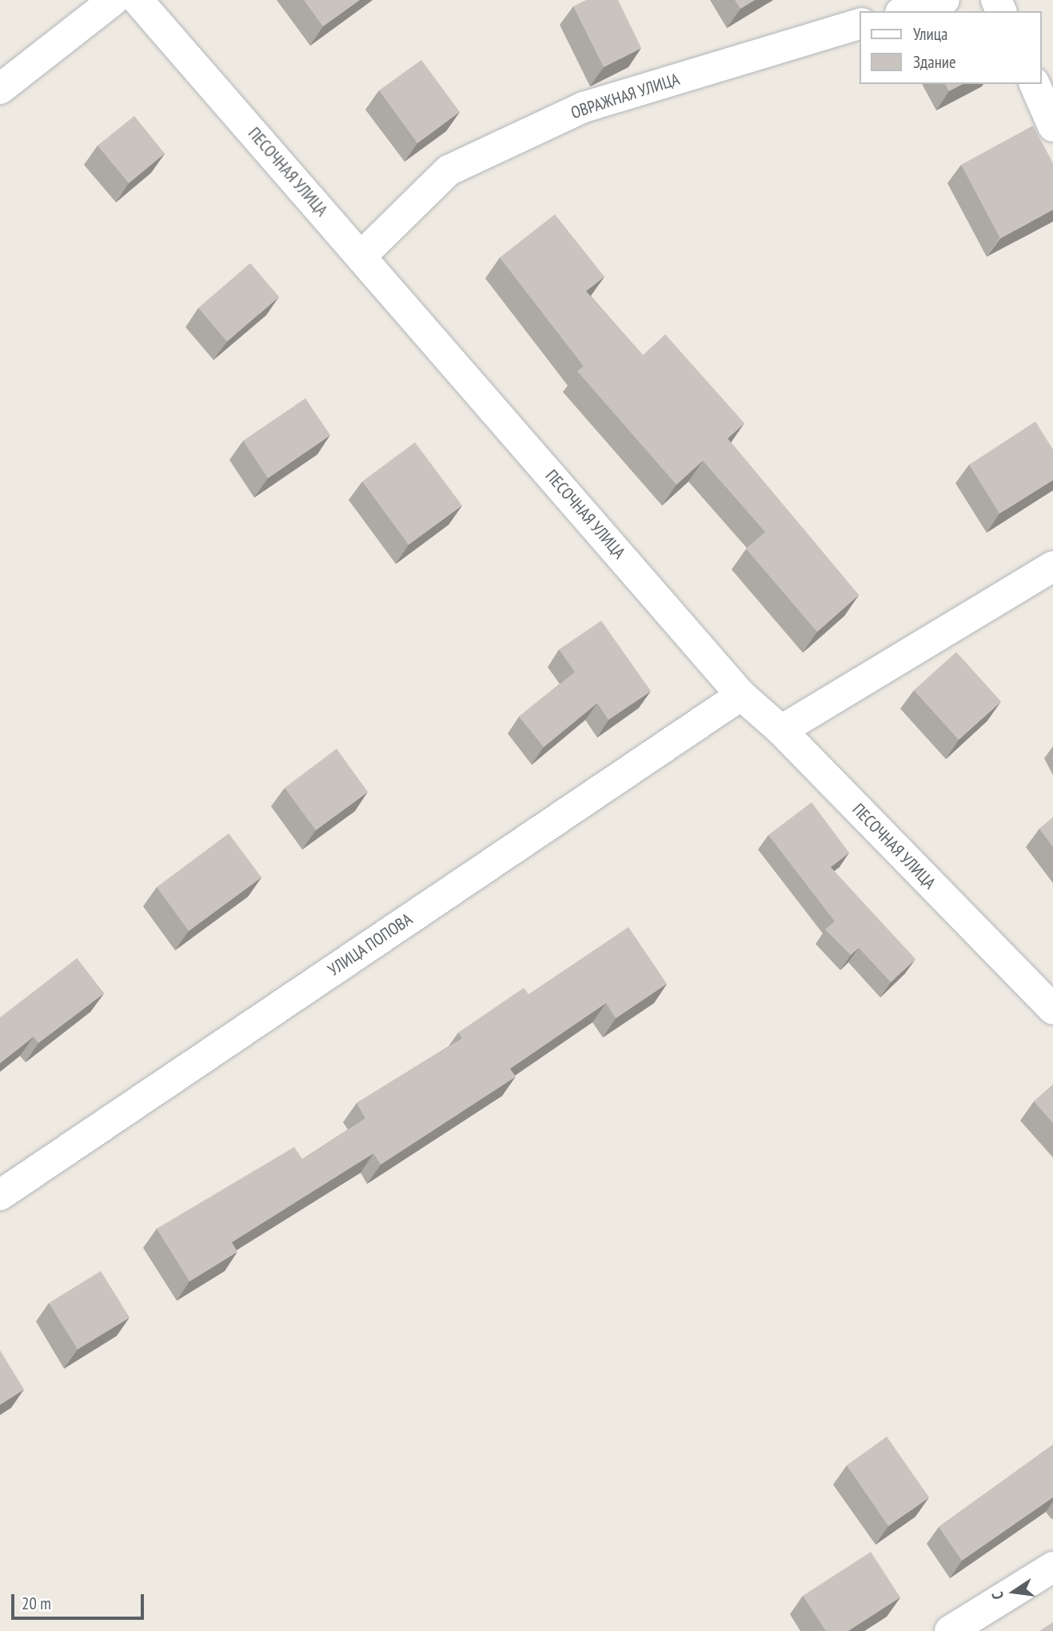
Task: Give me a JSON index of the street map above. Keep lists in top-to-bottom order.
{
  "streets": {
    "street": ["ОВРАЖНАЯ УЛИЦА", "ПЕСОЧНАЯ УЛИЦА", "УЛИЦА ПОПОВА"]
  },
  "crossings": [
    ["ОВРАЖНАЯ УЛИЦА", "ПЕСОЧНАЯ УЛИЦА"],
    ["ПЕСОЧНАЯ УЛИЦА", "УЛИЦА ПОПОВА"]
  ],
  "legend": ["Улица", "Здание"],
  "scale_bar": "20 m",
  "north": "left"
}
